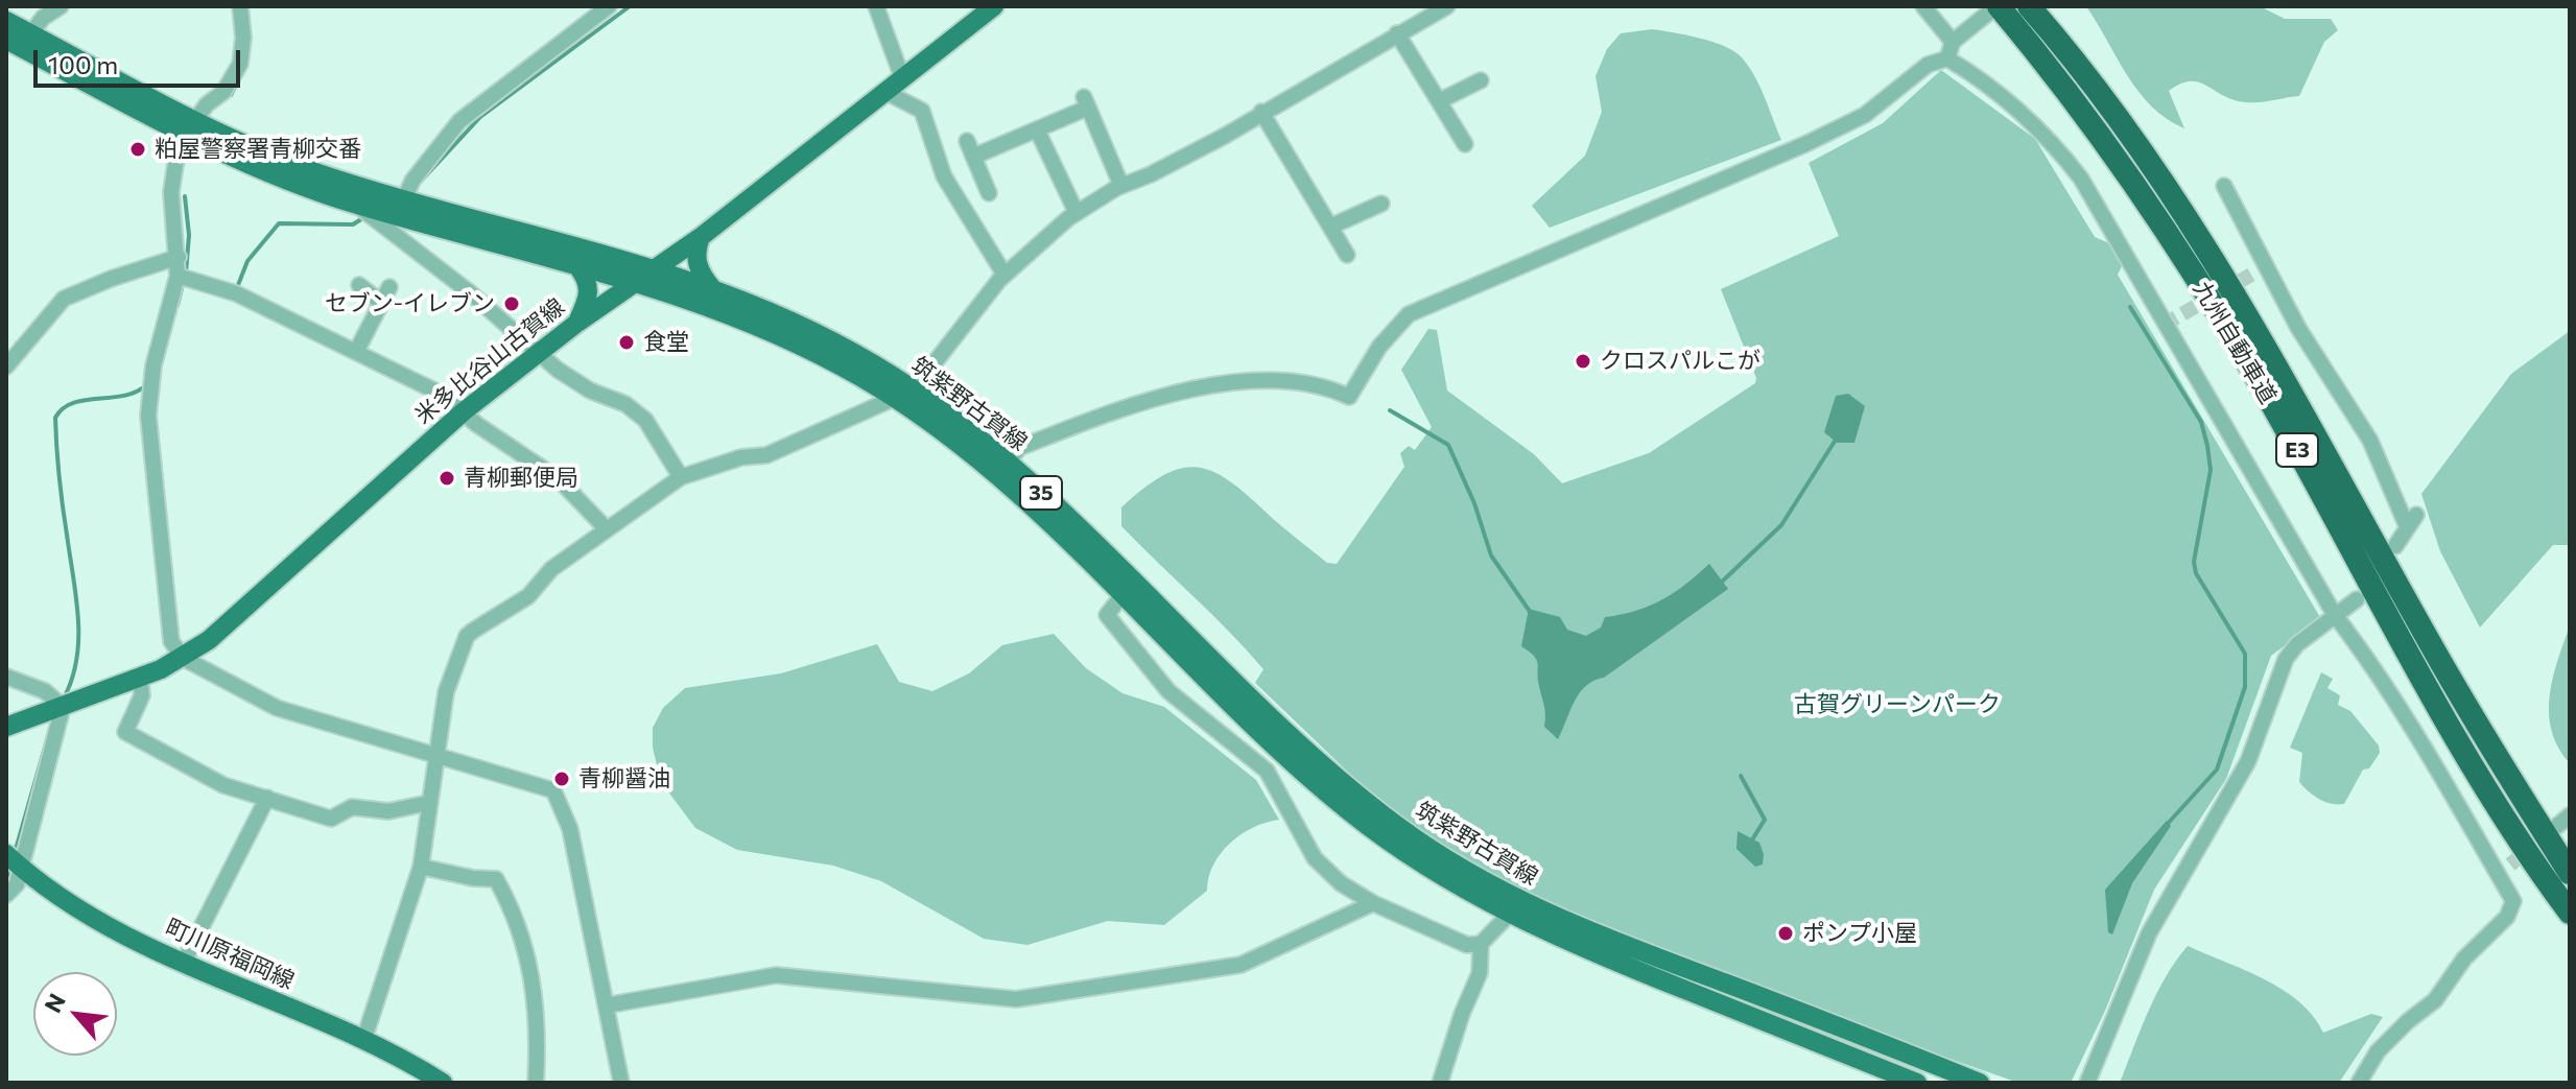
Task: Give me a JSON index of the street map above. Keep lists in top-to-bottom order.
{
  "streets": {
    "highway": ["九州自動車道", "E3"],
    "main road": [
      "米多比谷山古賀線",
      "筑紫野古賀線",
      "35",
      "町川原福岡線"
    ]
  },
  "crossings": [
    ["米多比谷山古賀線", "筑紫野古賀線"]
  ],
  "parks": ["古賀グリーンパーク"],
  "places": [
    "粕屋警察署青柳交番",
    "セブン-イレブン",
    "食堂",
    "クロスパルこが",
    "青柳郵便局",
    "青柳醤油",
    "ポンプ小屋"
  ],
  "scale_bar": "100 m",
  "north": "top left"
}
